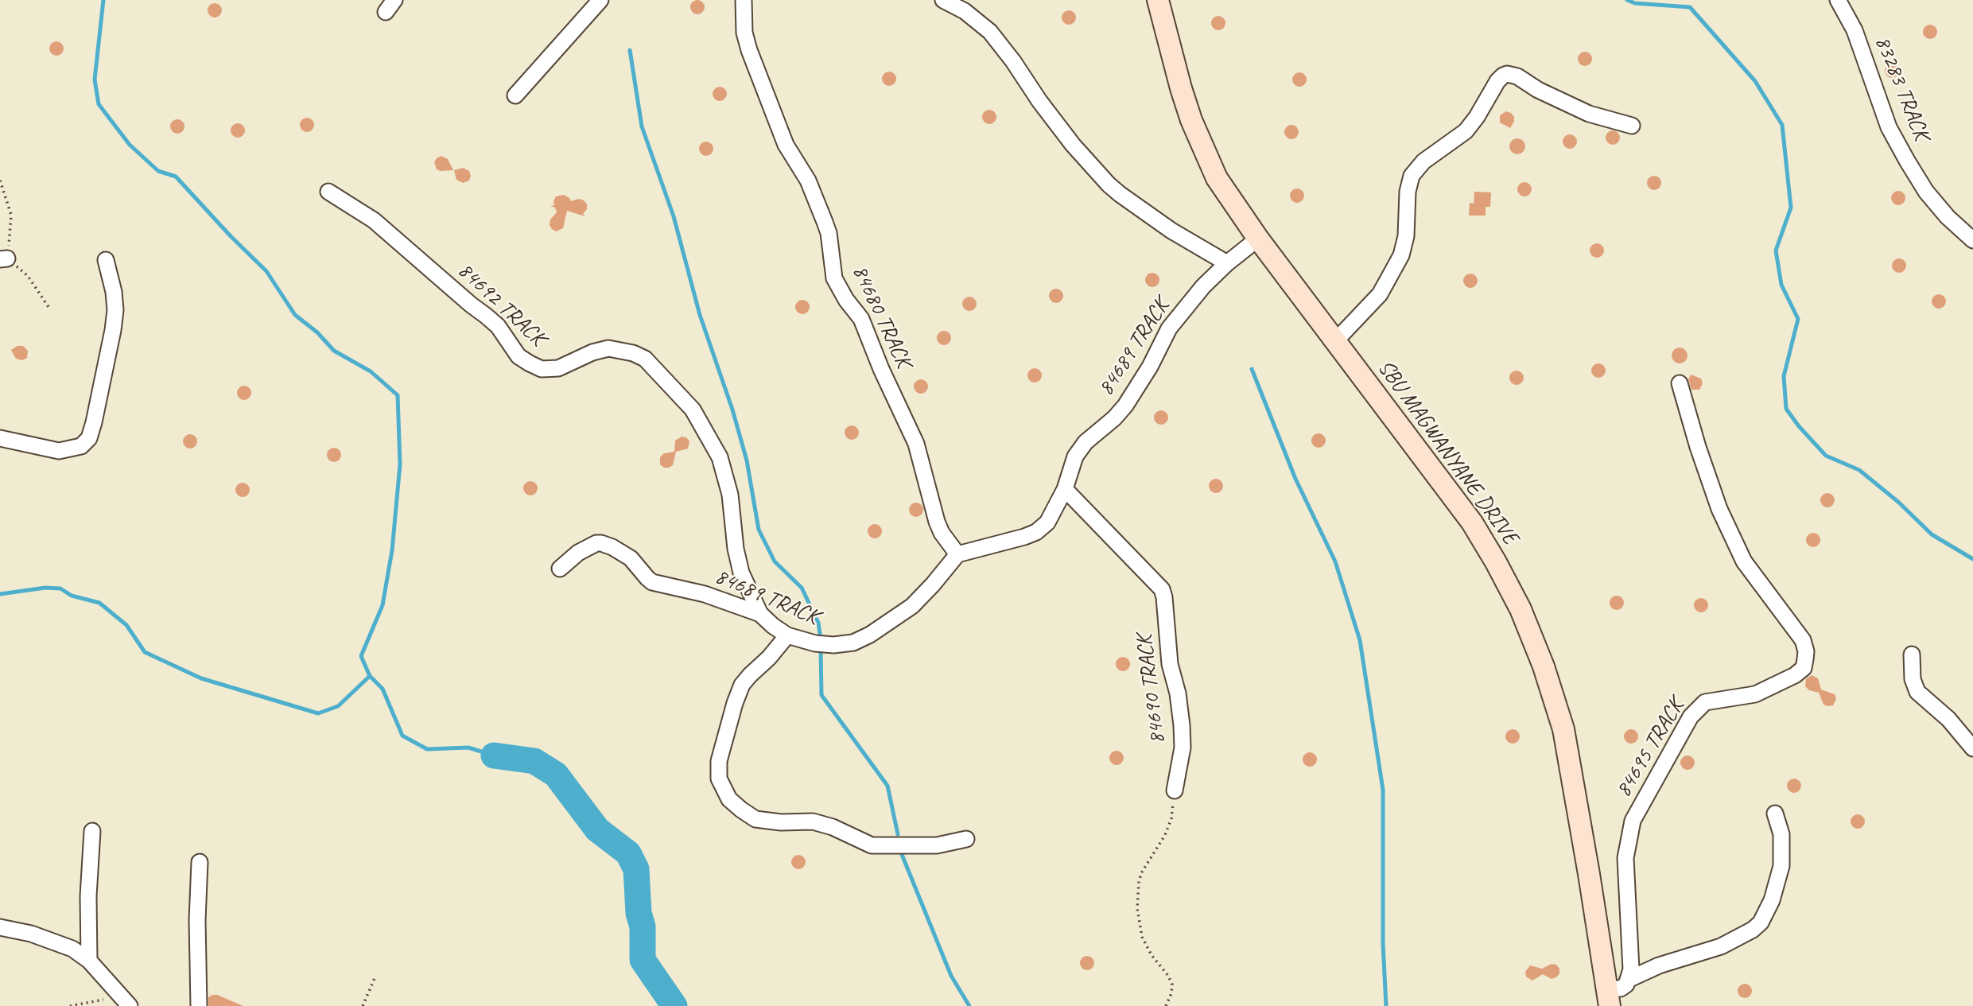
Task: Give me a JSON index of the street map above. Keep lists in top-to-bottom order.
{
  "streets": {
    "main road": ["SBU MAGWANYANE DRIVE"],
    "street": [
      "83283 TRACK",
      "84692 TRACK",
      "84680 TRACK",
      "84689 TRACK",
      "84690 TRACK",
      "84695 TRACK"
    ]
  },
  "crossings": [
    ["84692 TRACK", "84689 TRACK"],
    ["84680 TRACK", "84689 TRACK"],
    ["84689 TRACK", "SBU MAGWANYANE DRIVE"],
    ["84689 TRACK", "84690 TRACK"]
  ]
}
